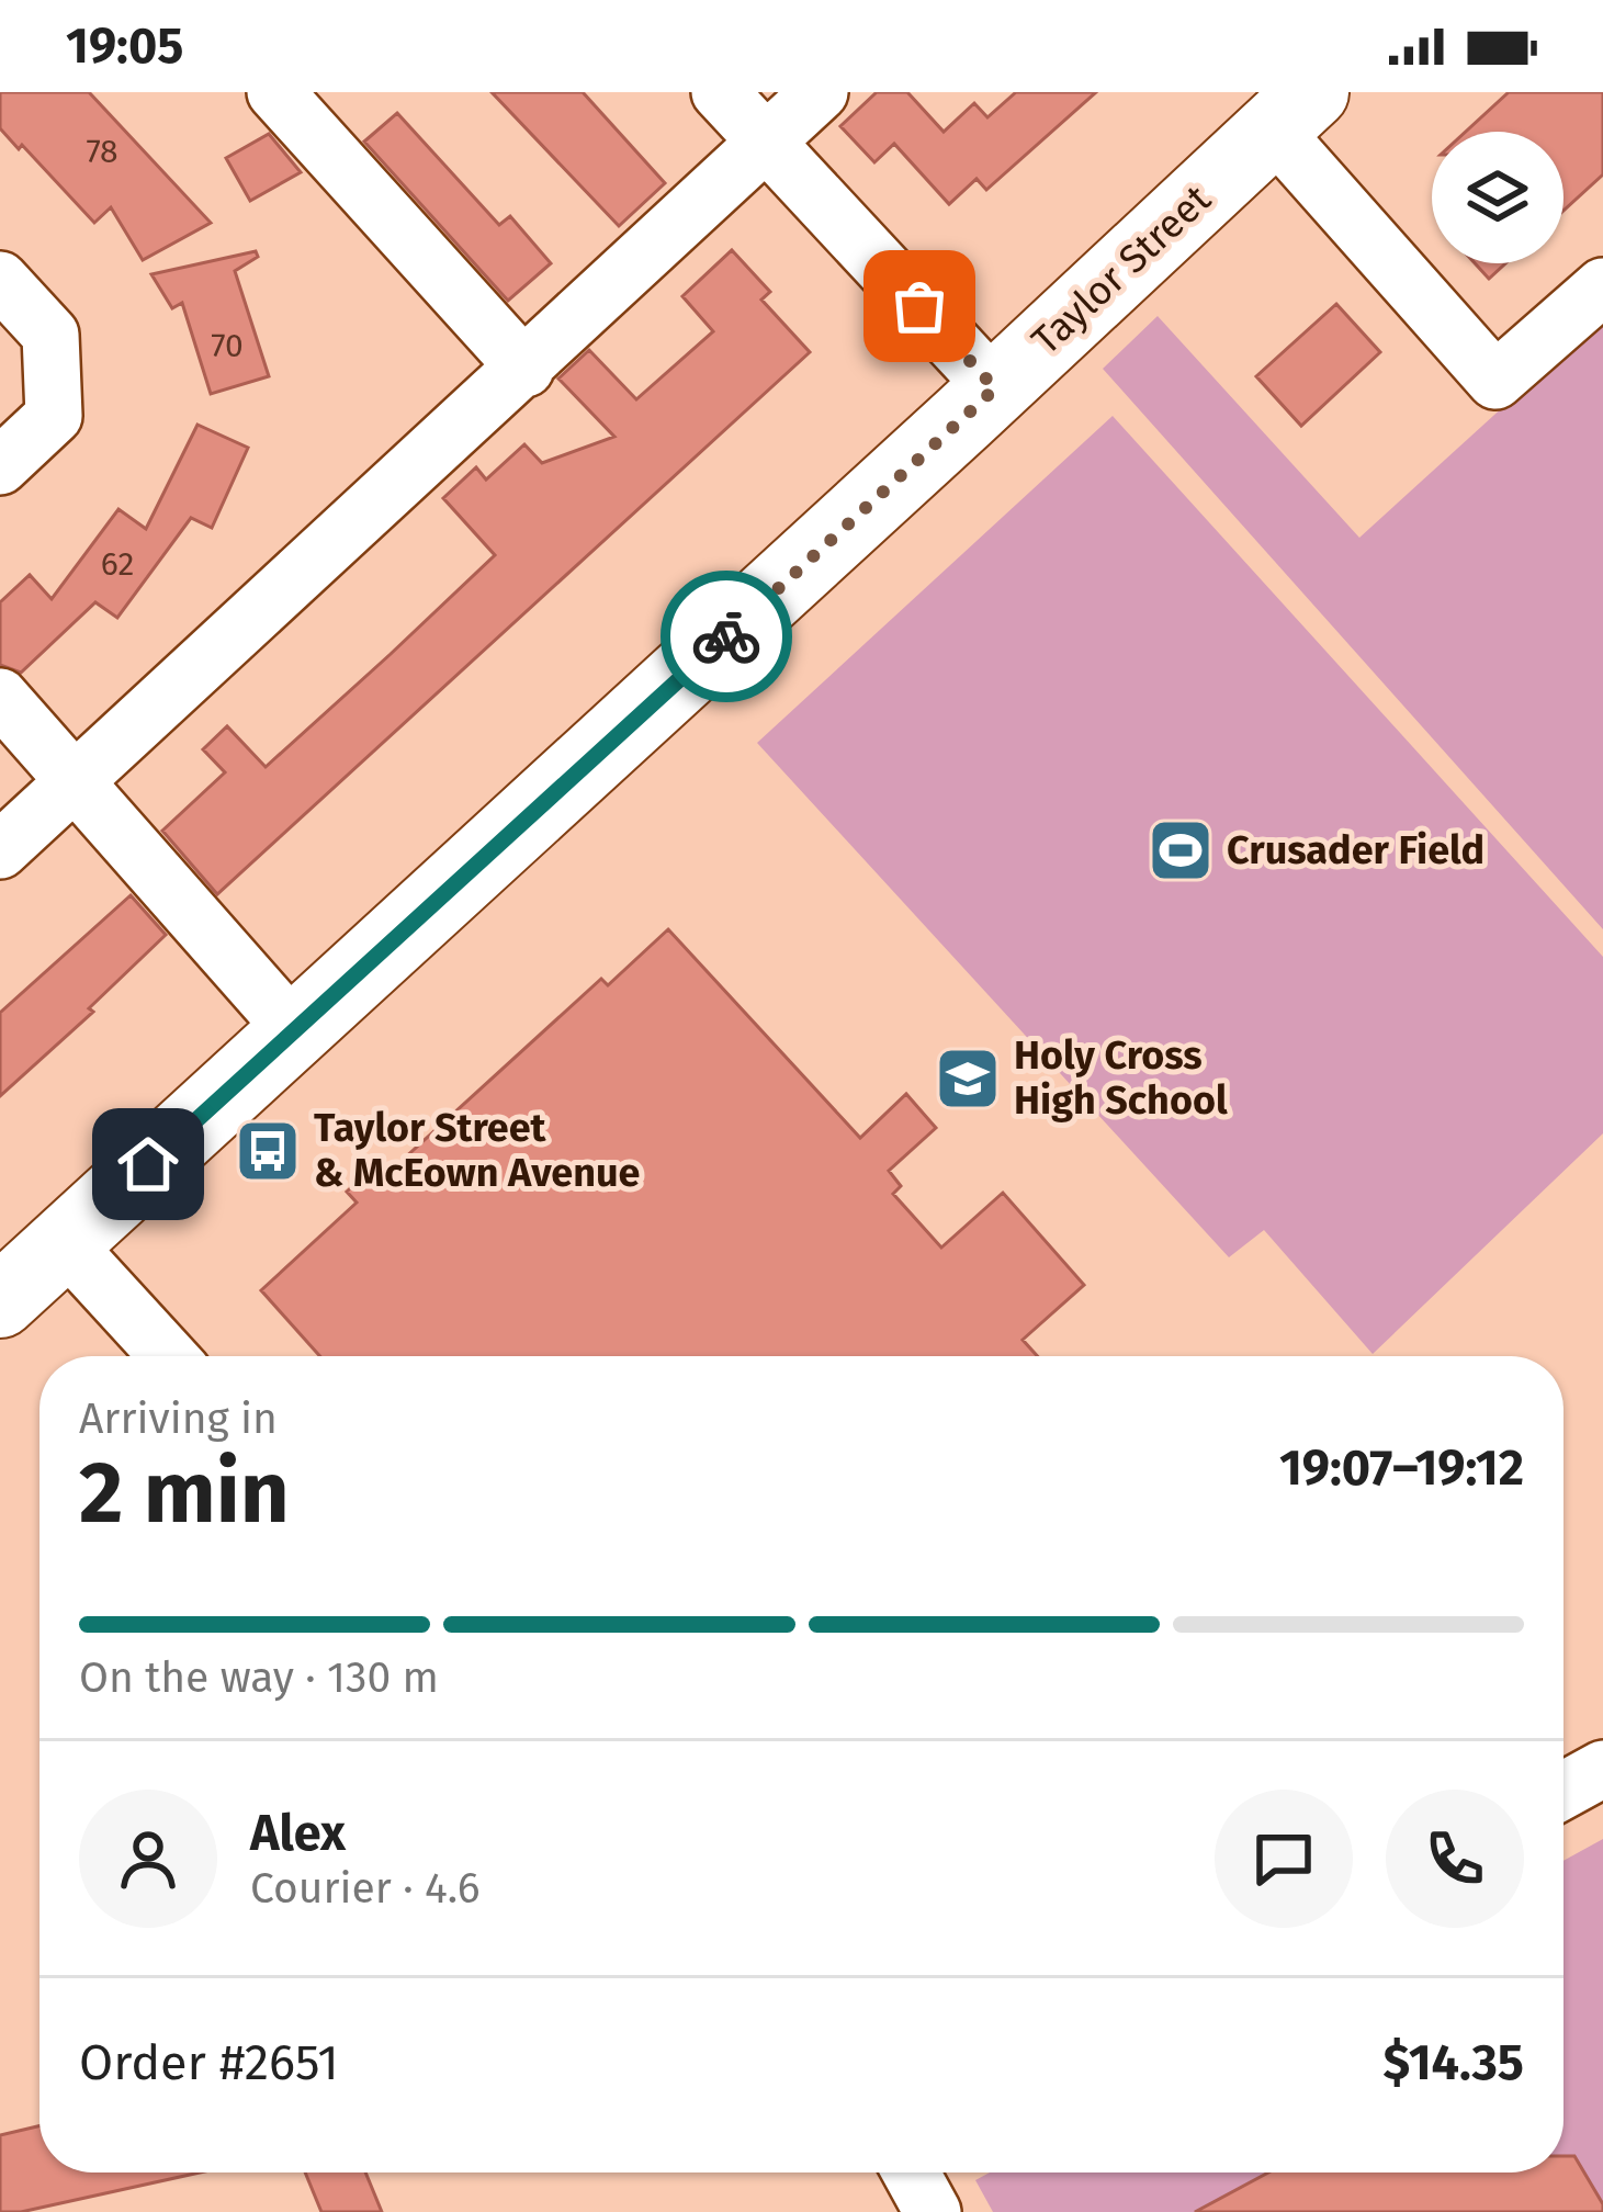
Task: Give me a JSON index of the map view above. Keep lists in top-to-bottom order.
{
  "streets": {
    "main road": ["Taylor Street"]
  },
  "places": {
    "sports": ["Crusader Field"],
    "school or university": ["Holy Cross High School"],
    "bus stop": ["Taylor Street & McEown Avenue"]
  },
  "house_numbers": ["78", "70", "62"],
  "page": {
    "status": "19:05",
    "heading": ["2 min", "Arriving in", "19:07–19:12"],
    "panel": [
      "Alex",
      "Courier · 4.6",
      "Order #2651",
      "$14.35"
    ],
    "bar": "On the way · 130 m"
  }
}
